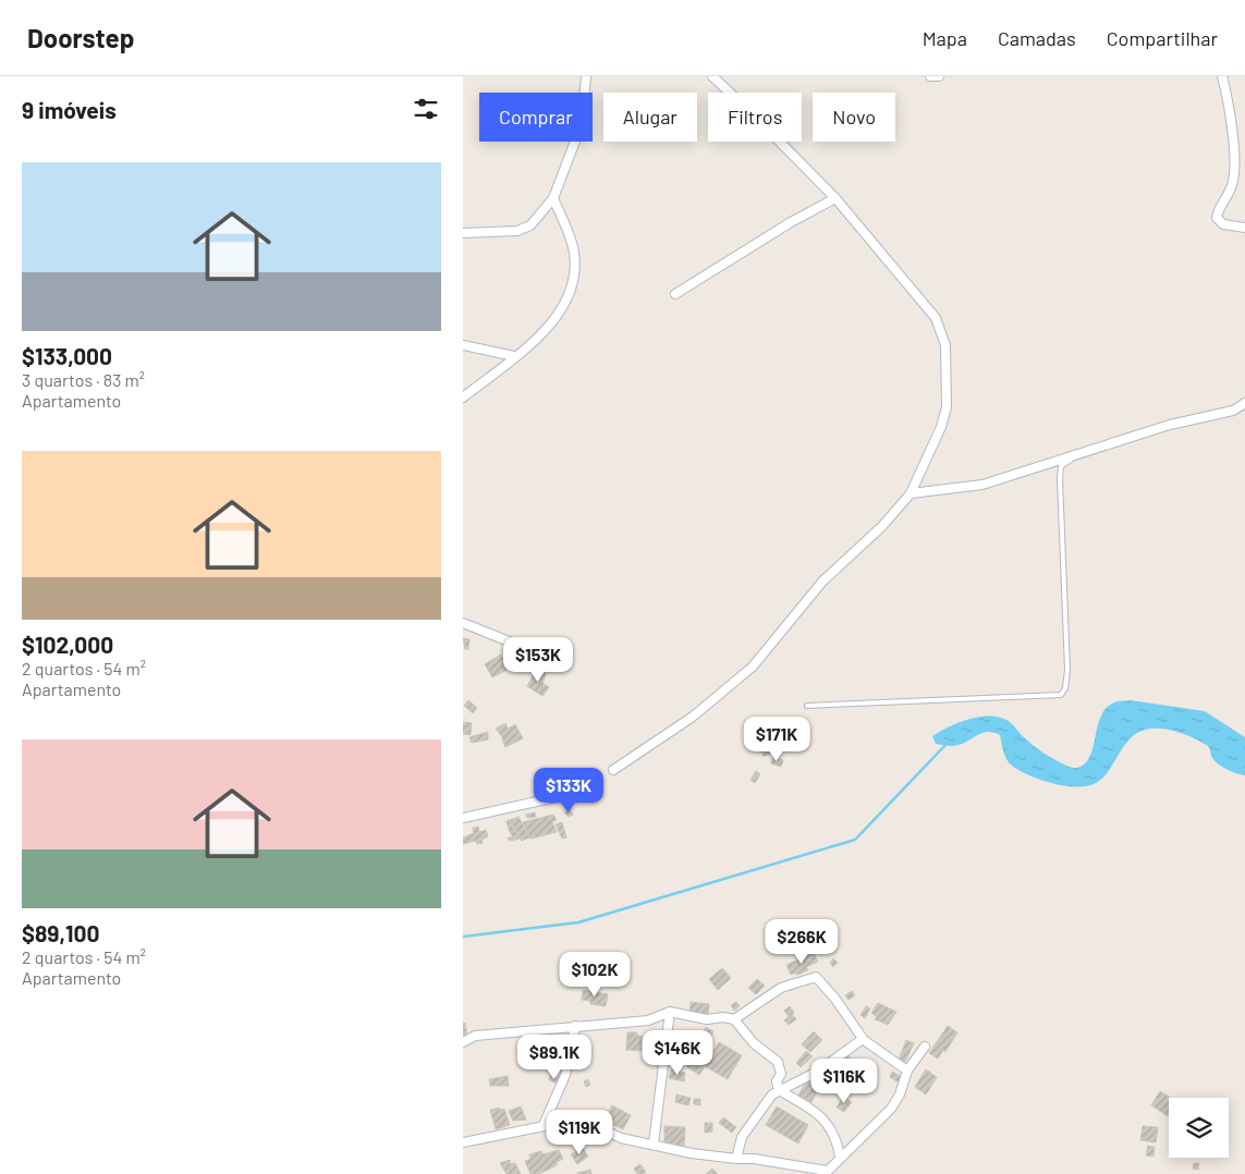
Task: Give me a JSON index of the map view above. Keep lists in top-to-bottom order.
{
  "page": {
    "header": "Doorstep",
    "nav": ["Mapa", "Camadas", "Compartilhar"],
    "heading": "9 imóveis",
    "chip": [
      "Comprar",
      "Alugar",
      "Filtros",
      "Novo"
    ],
    "list": [
      {
        "name": "$133,000",
        "note": "3 quartos · 83 m² · Apartamento"
      },
      {
        "name": "$102,000",
        "note": "2 quartos · 54 m² · Apartamento"
      },
      {
        "name": "$89,100",
        "note": "2 quartos · 54 m² · Apartamento"
      }
    ],
    "price": [
      "$153K",
      "$171K",
      "$133K",
      "$266K",
      "$102K",
      "$146K",
      "$89.1K",
      "$116K",
      "$119K"
    ]
  }
}
